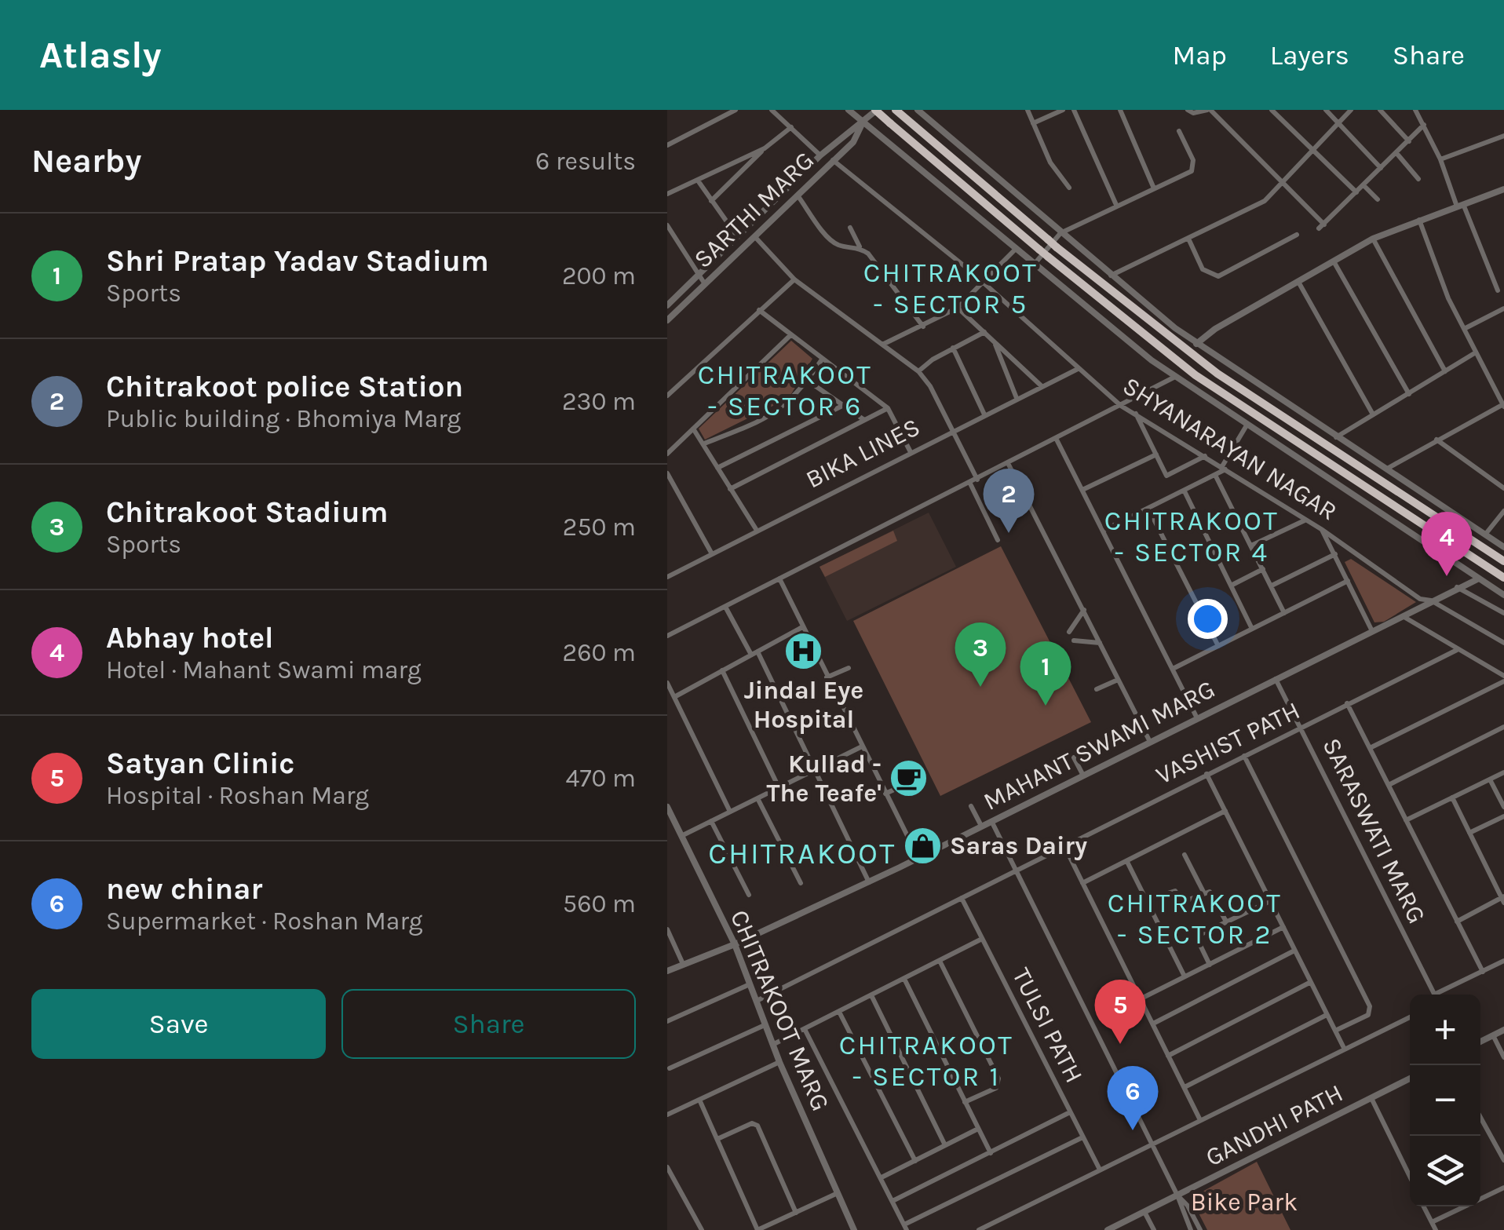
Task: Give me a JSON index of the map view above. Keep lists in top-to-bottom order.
{
  "streets": {
    "street": [
      "SARTHI MARG",
      "SHYANARAYAN NAGAR",
      "BIKA LINES",
      "VASHIST PATH",
      "MAHANT SWAMI MARG",
      "SARASWATI MARG",
      "CHITRAKOOT MARG",
      "TULSI PATH",
      "GANDHI PATH"
    ]
  },
  "crossings": [
    ["SARTHI MARG", "SHYANARAYAN NAGAR"],
    ["SHYANARAYAN NAGAR", "BIKA LINES"],
    ["SHYANARAYAN NAGAR", "MAHANT SWAMI MARG"],
    ["VASHIST PATH", "SARASWATI MARG"],
    ["VASHIST PATH", "CHITRAKOOT MARG"],
    ["VASHIST PATH", "TULSI PATH"],
    ["MAHANT SWAMI MARG", "SARASWATI MARG"],
    ["MAHANT SWAMI MARG", "CHITRAKOOT MARG"]
  ],
  "districts": [
    "CHITRAKOOT - SECTOR 5",
    "CHITRAKOOT - SECTOR 6",
    "CHITRAKOOT - SECTOR 4",
    "CHITRAKOOT",
    "CHITRAKOOT - SECTOR 2",
    "CHITRAKOOT - SECTOR 1"
  ],
  "parks": ["Bike Park"],
  "places": {
    "hospital": ["Jindal Eye Hospital"],
    "cafe": ["Kullad - The Teafe'"],
    "shop": ["Saras Dairy"]
  },
  "page": {
    "header": "Atlasly",
    "nav": ["Map", "Layers", "Share"],
    "heading": ["Nearby", "6 results"],
    "list": [
      {
        "mark": "1",
        "name": "Shri Pratap Yadav Stadium",
        "note": "Sports",
        "value": "200 m"
      },
      {
        "mark": "2",
        "name": "Chitrakoot police Station",
        "note": "Public building · Bhomiya Marg",
        "value": "230 m"
      },
      {
        "mark": "3",
        "name": "Chitrakoot Stadium",
        "note": "Sports",
        "value": "250 m"
      },
      {
        "mark": "4",
        "name": "Abhay hotel",
        "note": "Hotel · Mahant Swami marg",
        "value": "260 m"
      },
      {
        "mark": "5",
        "name": "Satyan Clinic",
        "note": "Hospital · Roshan Marg",
        "value": "470 m"
      },
      {
        "mark": "6",
        "name": "new chinar",
        "note": "Supermarket · Roshan Marg",
        "value": "560 m"
      }
    ],
    "pins": [
      "2",
      "4",
      "3",
      "1",
      "5",
      "6"
    ],
    "buttons": ["Save", "Share"],
    "map_buttons": ["+", "−"]
  }
}
